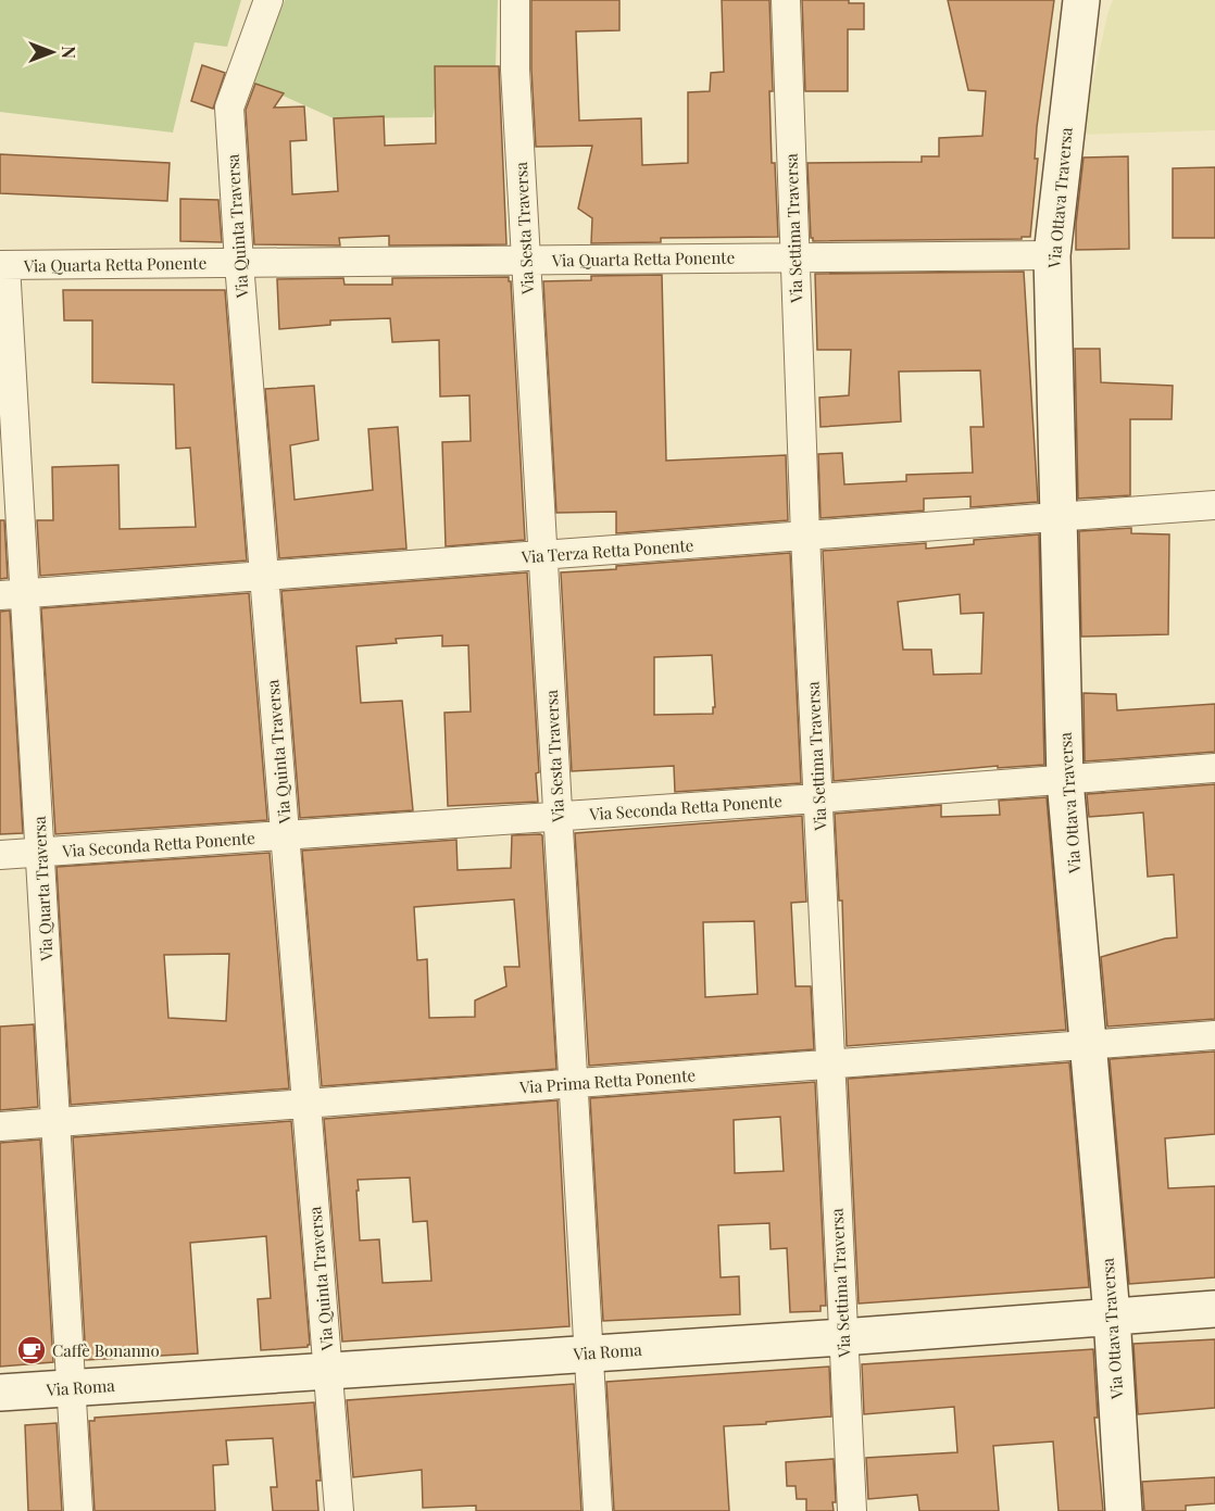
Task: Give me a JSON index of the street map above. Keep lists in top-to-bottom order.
{
  "streets": {
    "street": [
      "Via Ottava Traversa",
      "Via Quinta Traversa",
      "Via Sesta Traversa",
      "Via Settima Traversa",
      "Via Quarta Retta Ponente",
      "Via Terza Retta Ponente",
      "Via Seconda Retta Ponente",
      "Via Quarta Traversa",
      "Via Prima Retta Ponente",
      "Via Roma"
    ]
  },
  "crossings": [
    ["Via Ottava Traversa", "Via Quarta Retta Ponente"],
    ["Via Ottava Traversa", "Via Terza Retta Ponente"],
    ["Via Ottava Traversa", "Via Seconda Retta Ponente"],
    ["Via Ottava Traversa", "Via Prima Retta Ponente"],
    ["Via Ottava Traversa", "Via Roma"],
    ["Via Quinta Traversa", "Via Quarta Retta Ponente"],
    ["Via Quinta Traversa", "Via Terza Retta Ponente"],
    ["Via Quinta Traversa", "Via Seconda Retta Ponente"],
    ["Via Quinta Traversa", "Via Prima Retta Ponente"],
    ["Via Quinta Traversa", "Via Roma"],
    ["Via Sesta Traversa", "Via Quarta Retta Ponente"],
    ["Via Sesta Traversa", "Via Terza Retta Ponente"],
    ["Via Sesta Traversa", "Via Seconda Retta Ponente"],
    ["Via Sesta Traversa", "Via Prima Retta Ponente"],
    ["Via Sesta Traversa", "Via Roma"],
    ["Via Settima Traversa", "Via Quarta Retta Ponente"],
    ["Via Settima Traversa", "Via Terza Retta Ponente"],
    ["Via Settima Traversa", "Via Seconda Retta Ponente"],
    ["Via Settima Traversa", "Via Prima Retta Ponente"],
    ["Via Settima Traversa", "Via Roma"],
    ["Via Quarta Retta Ponente", "Via Quarta Traversa"],
    ["Via Terza Retta Ponente", "Via Quarta Traversa"],
    ["Via Seconda Retta Ponente", "Via Quarta Traversa"],
    ["Via Quarta Traversa", "Via Prima Retta Ponente"],
    ["Via Quarta Traversa", "Via Roma"]
  ],
  "places": {
    "cafe": ["Caffè Bonanno"]
  },
  "north": "right"
}
